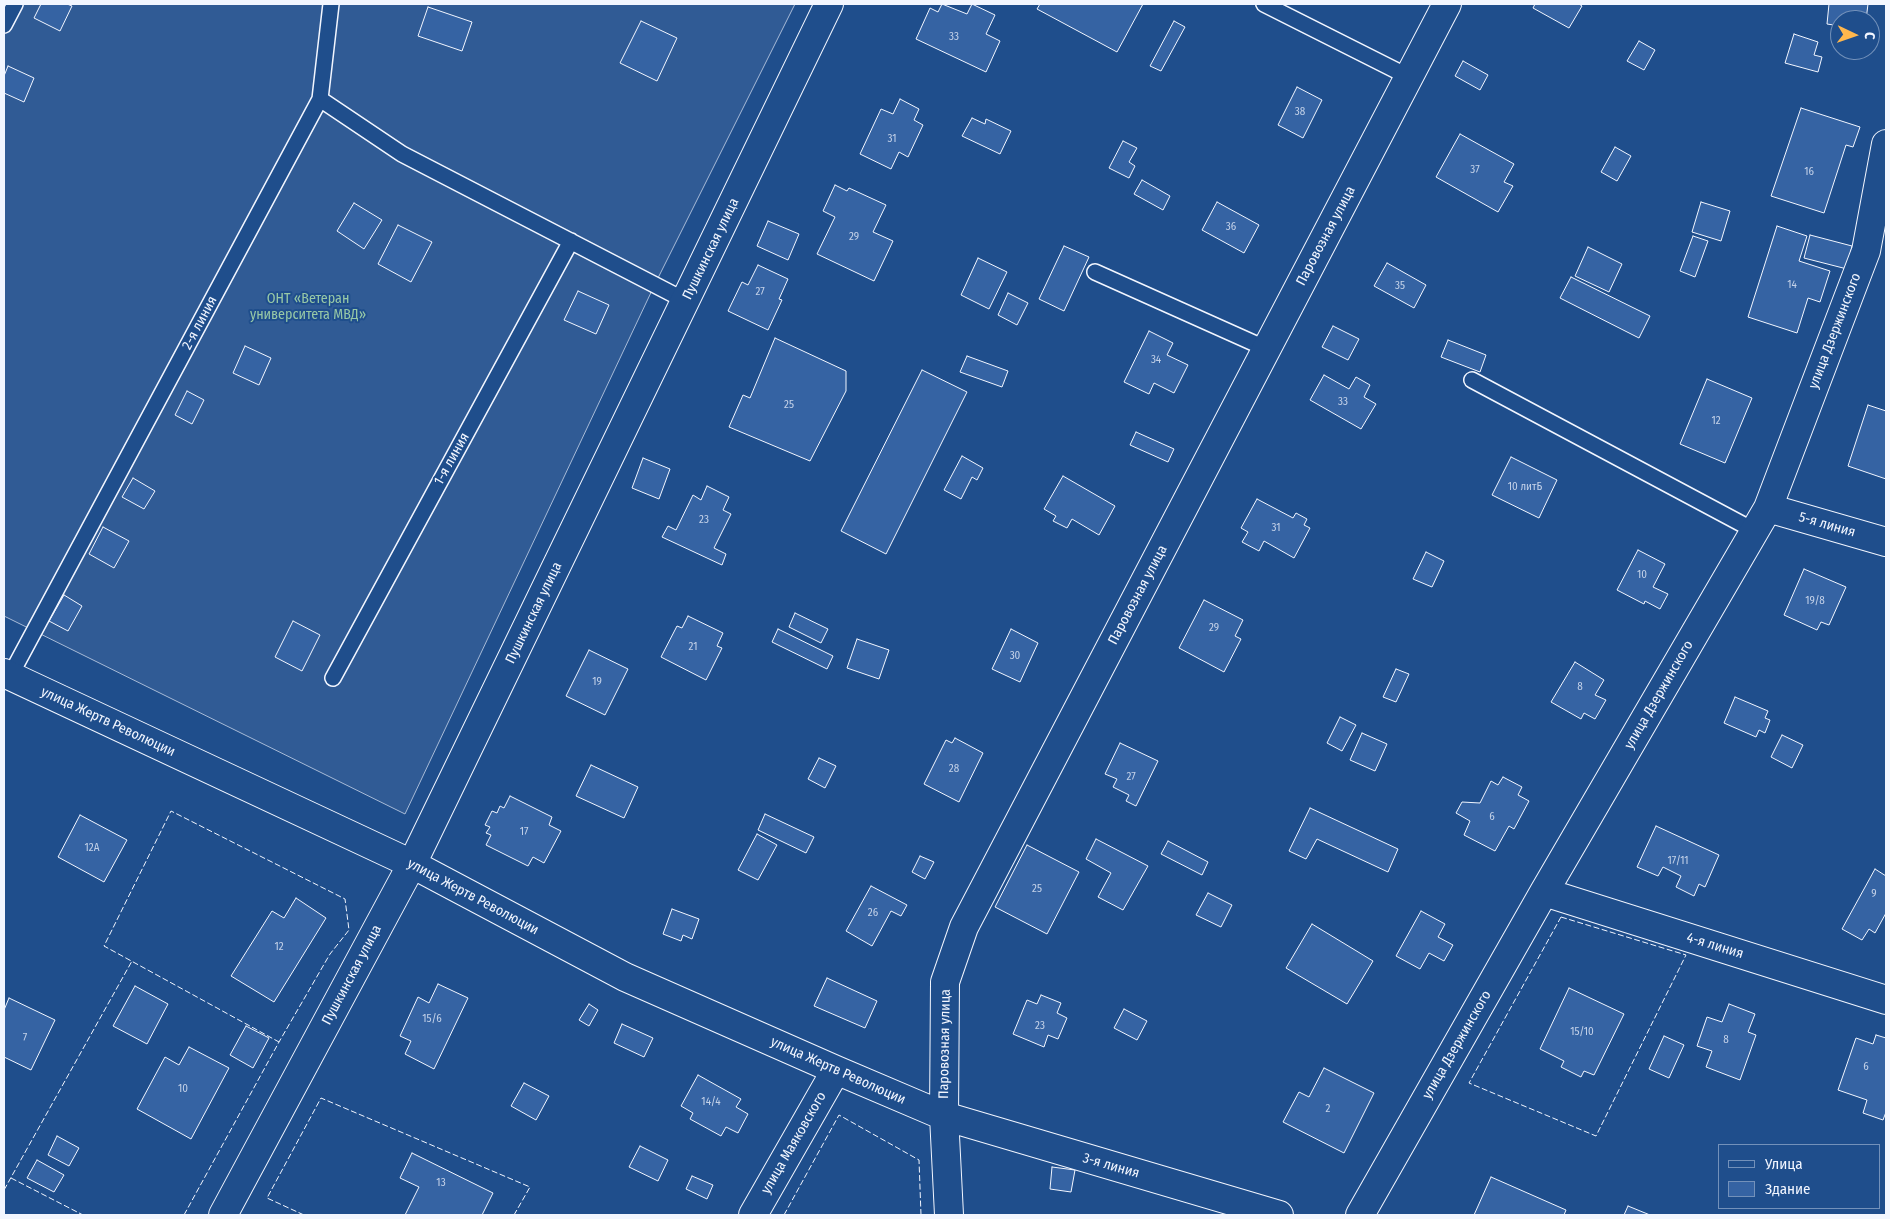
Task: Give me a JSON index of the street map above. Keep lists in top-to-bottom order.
{
  "streets": {
    "street": [
      "Паровозная улица",
      "Пушкинская улица",
      "улица Дзержинского",
      "5-я линия",
      "улица Жертв Революции",
      "4-я линия",
      "улица Маяковского",
      "3-я линия"
    ],
    "lane": ["2-я линия", "1-я линия"]
  },
  "crossings": [
    ["Паровозная улица", "улица Жертв Революции"],
    ["Паровозная улица", "3-я линия"],
    ["Пушкинская улица", "улица Жертв Революции"],
    ["2-я линия", "улица Жертв Революции"],
    ["улица Дзержинского", "5-я линия"],
    ["улица Дзержинского", "4-я линия"],
    ["улица Жертв Революции", "улица Маяковского"],
    ["улица Жертв Революции", "3-я линия"]
  ],
  "parks": ["ОНТ «Ветеран университета МВД»"],
  "house_numbers": [
    "33",
    "38",
    "31",
    "37",
    "16",
    "36",
    "29",
    "14",
    "35",
    "27",
    "34",
    "33",
    "25",
    "12",
    "10 литБ",
    "23",
    "31",
    "10",
    "19/8",
    "29",
    "21",
    "30",
    "19",
    "8",
    "28",
    "27",
    "6",
    "17",
    "12А",
    "17/11",
    "25",
    "9",
    "26",
    "12",
    "15/6",
    "23",
    "15/10",
    "7",
    "8",
    "6",
    "10",
    "14/4",
    "2",
    "13"
  ],
  "legend": ["Улица", "Здание"],
  "north": "right"
}
